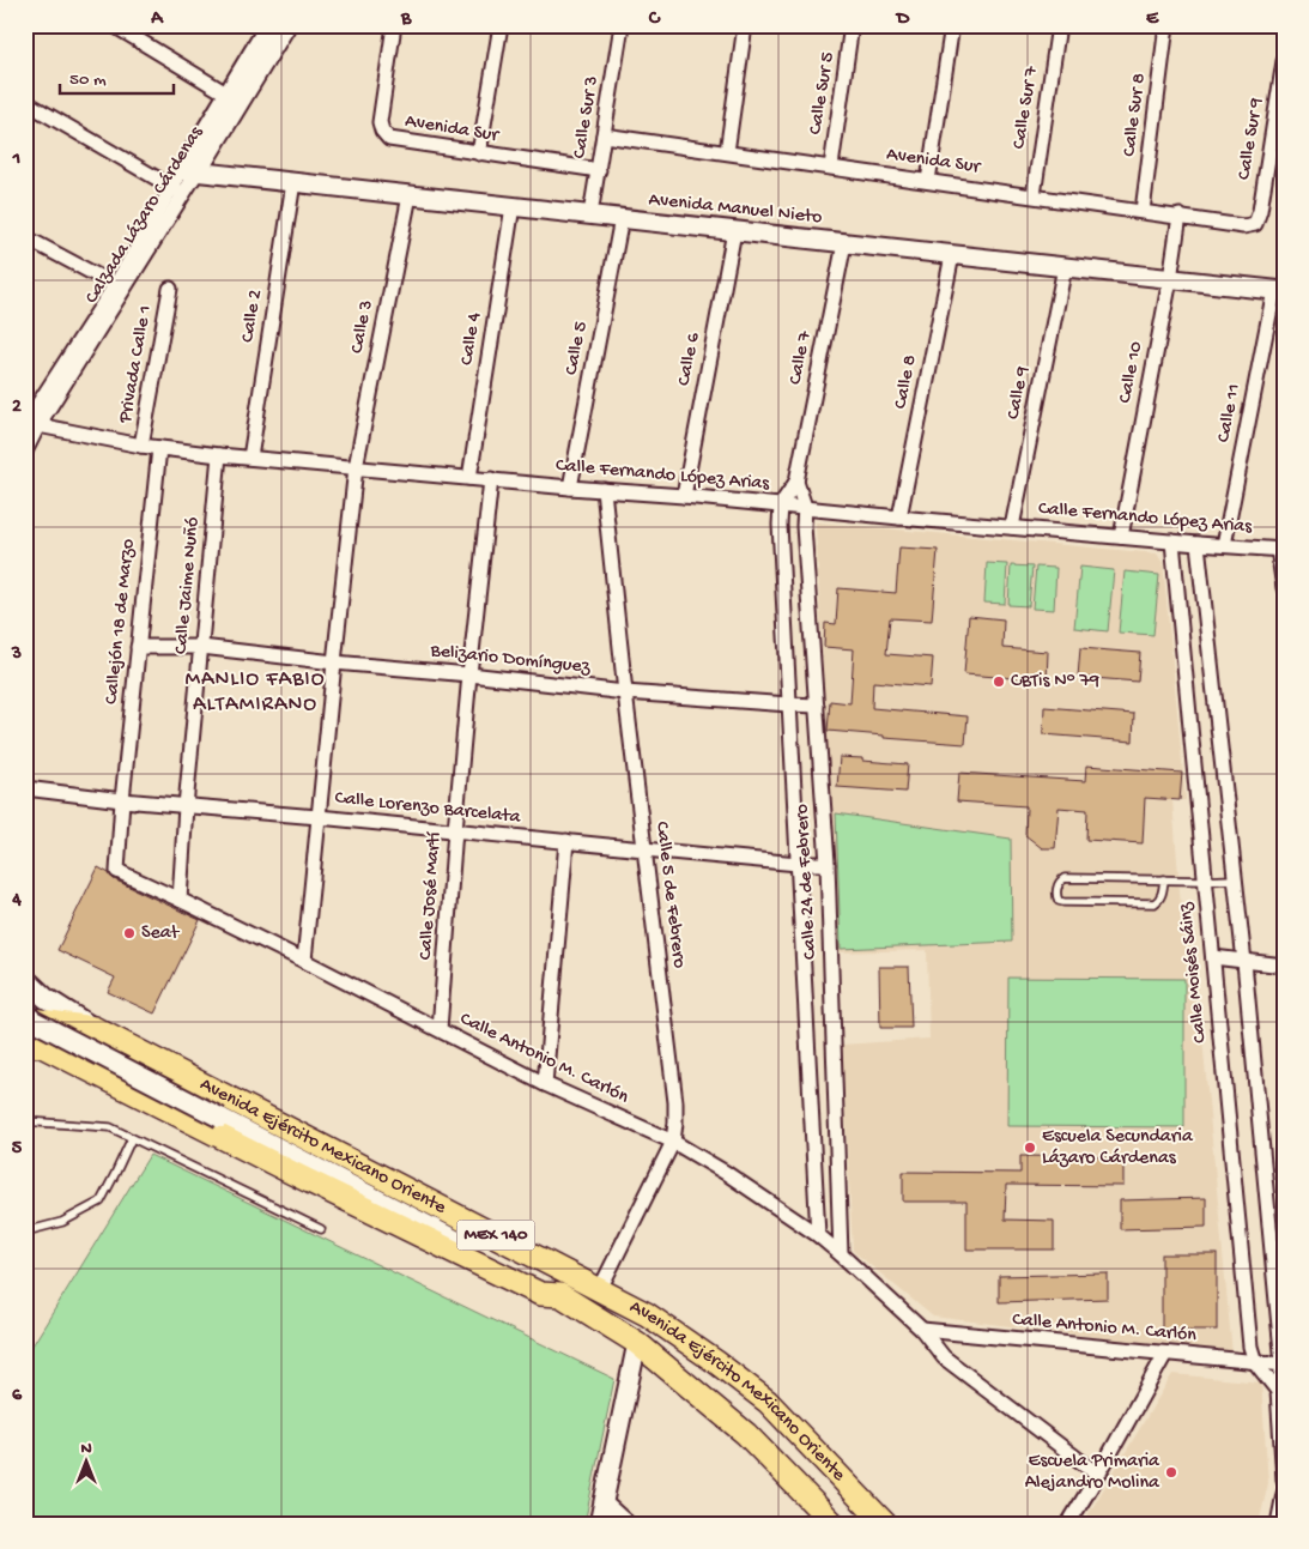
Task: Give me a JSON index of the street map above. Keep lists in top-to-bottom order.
{
  "streets": {
    "main road": ["Avenida Ejército Mexicano Oriente", "MEX 140"],
    "street": [
      "Calle Sur 5",
      "Calle Sur 7",
      "Calle Sur 8",
      "Calle Sur 3",
      "Avenida Sur",
      "Calle Sur 9",
      "Avenida Manuel Nieto",
      "Calzada Lázaro Cárdenas",
      "Calle 2",
      "Calle 3",
      "Calle 4",
      "Calle 5",
      "Calle 7",
      "Calle 6",
      "Privada Calle 1",
      "Calle 10",
      "Calle 8",
      "Calle 9",
      "Calle 11",
      "Calle Fernando López Arias",
      "Calle Jaime Nuñó",
      "Callejón 18 de Marzo",
      "Belizario Domínguez",
      "Calle Lorenzo Barcelata",
      "Calle 24 de Febrero",
      "Calle 5 de Febrero",
      "Calle José Martí",
      "Calle Moisés Sáinz",
      "Calle Antonio M. Carlón"
    ]
  },
  "crossings": [
    ["Calle Sur 5", "Avenida Sur"],
    ["Calle Sur 7", "Avenida Sur"],
    ["Calle Sur 8", "Avenida Sur"],
    ["Calle Sur 3", "Avenida Sur"],
    ["Calle Sur 3", "Avenida Manuel Nieto"],
    ["Avenida Sur", "Calle Sur 9"],
    ["Avenida Sur", "Calle 10"],
    ["Avenida Manuel Nieto", "Calzada Lázaro Cárdenas"],
    ["Avenida Manuel Nieto", "Calle 2"],
    ["Avenida Manuel Nieto", "Calle 3"],
    ["Avenida Manuel Nieto", "Calle 4"],
    ["Avenida Manuel Nieto", "Calle 5"],
    ["Avenida Manuel Nieto", "Calle 7"],
    ["Avenida Manuel Nieto", "Calle 6"],
    ["Avenida Manuel Nieto", "Calle 10"],
    ["Avenida Manuel Nieto", "Calle 8"],
    ["Avenida Manuel Nieto", "Calle 9"],
    ["Avenida Manuel Nieto", "Calle 11"],
    ["Calzada Lázaro Cárdenas", "Calle Fernando López Arias"],
    ["Calle 2", "Calle Fernando López Arias"],
    ["Calle 3", "Calle Fernando López Arias"],
    ["Calle 3", "Belizario Domínguez"],
    ["Calle 3", "Calle Lorenzo Barcelata"],
    ["Calle 3", "Calle Antonio M. Carlón"],
    ["Calle 4", "Calle Fernando López Arias"],
    ["Calle 5", "Calle Fernando López Arias"],
    ["Calle 7", "Calle Fernando López Arias"],
    ["Calle 7", "Calle 24 de Febrero"],
    ["Calle 6", "Calle Fernando López Arias"],
    ["Privada Calle 1", "Calle Fernando López Arias"],
    ["Calle 10", "Calle Fernando López Arias"],
    ["Calle 8", "Calle Fernando López Arias"],
    ["Calle 9", "Calle Fernando López Arias"],
    ["Calle 11", "Calle Fernando López Arias"],
    ["Calle Fernando López Arias", "Calle Jaime Nuñó"],
    ["Calle Fernando López Arias", "Callejón 18 de Marzo"],
    ["Calle Fernando López Arias", "Calle 24 de Febrero"],
    ["Calle Fernando López Arias", "Calle 5 de Febrero"],
    ["Calle Fernando López Arias", "Calle José Martí"],
    ["Calle Fernando López Arias", "Calle Moisés Sáinz"],
    ["Calle Jaime Nuñó", "Belizario Domínguez"],
    ["Calle Jaime Nuñó", "Calle Lorenzo Barcelata"],
    ["Calle Jaime Nuñó", "Calle Antonio M. Carlón"],
    ["Callejón 18 de Marzo", "Belizario Domínguez"],
    ["Callejón 18 de Marzo", "Calle Lorenzo Barcelata"],
    ["Callejón 18 de Marzo", "Calle Antonio M. Carlón"],
    ["Belizario Domínguez", "Calle 24 de Febrero"],
    ["Belizario Domínguez", "Calle 5 de Febrero"],
    ["Belizario Domínguez", "Calle José Martí"],
    ["Calle Lorenzo Barcelata", "Calle 24 de Febrero"],
    ["Calle Lorenzo Barcelata", "Calle 5 de Febrero"],
    ["Calle Lorenzo Barcelata", "Calle José Martí"],
    ["Calle 24 de Febrero", "Calle Antonio M. Carlón"],
    ["Calle 5 de Febrero", "Calle Antonio M. Carlón"],
    ["Calle 5 de Febrero", "Avenida Ejército Mexicano Oriente"],
    ["Calle José Martí", "Calle Antonio M. Carlón"],
    ["Calle Moisés Sáinz", "Calle Antonio M. Carlón"]
  ],
  "districts": ["MANLIO FABIO ALTAMIRANO"],
  "places": [
    "CBTis N° 79",
    "Seat",
    "Escuela Secundaria Lázaro Cárdenas",
    "Escuela Primaria Alejandro Molina"
  ],
  "scale_bar": "50 m",
  "north": "top",
  "grid": {
    "columns": [
      "A",
      "B",
      "C",
      "D",
      "E"
    ],
    "rows": [
      "1",
      "2",
      "3",
      "4",
      "5",
      "6"
    ]
  }
}
